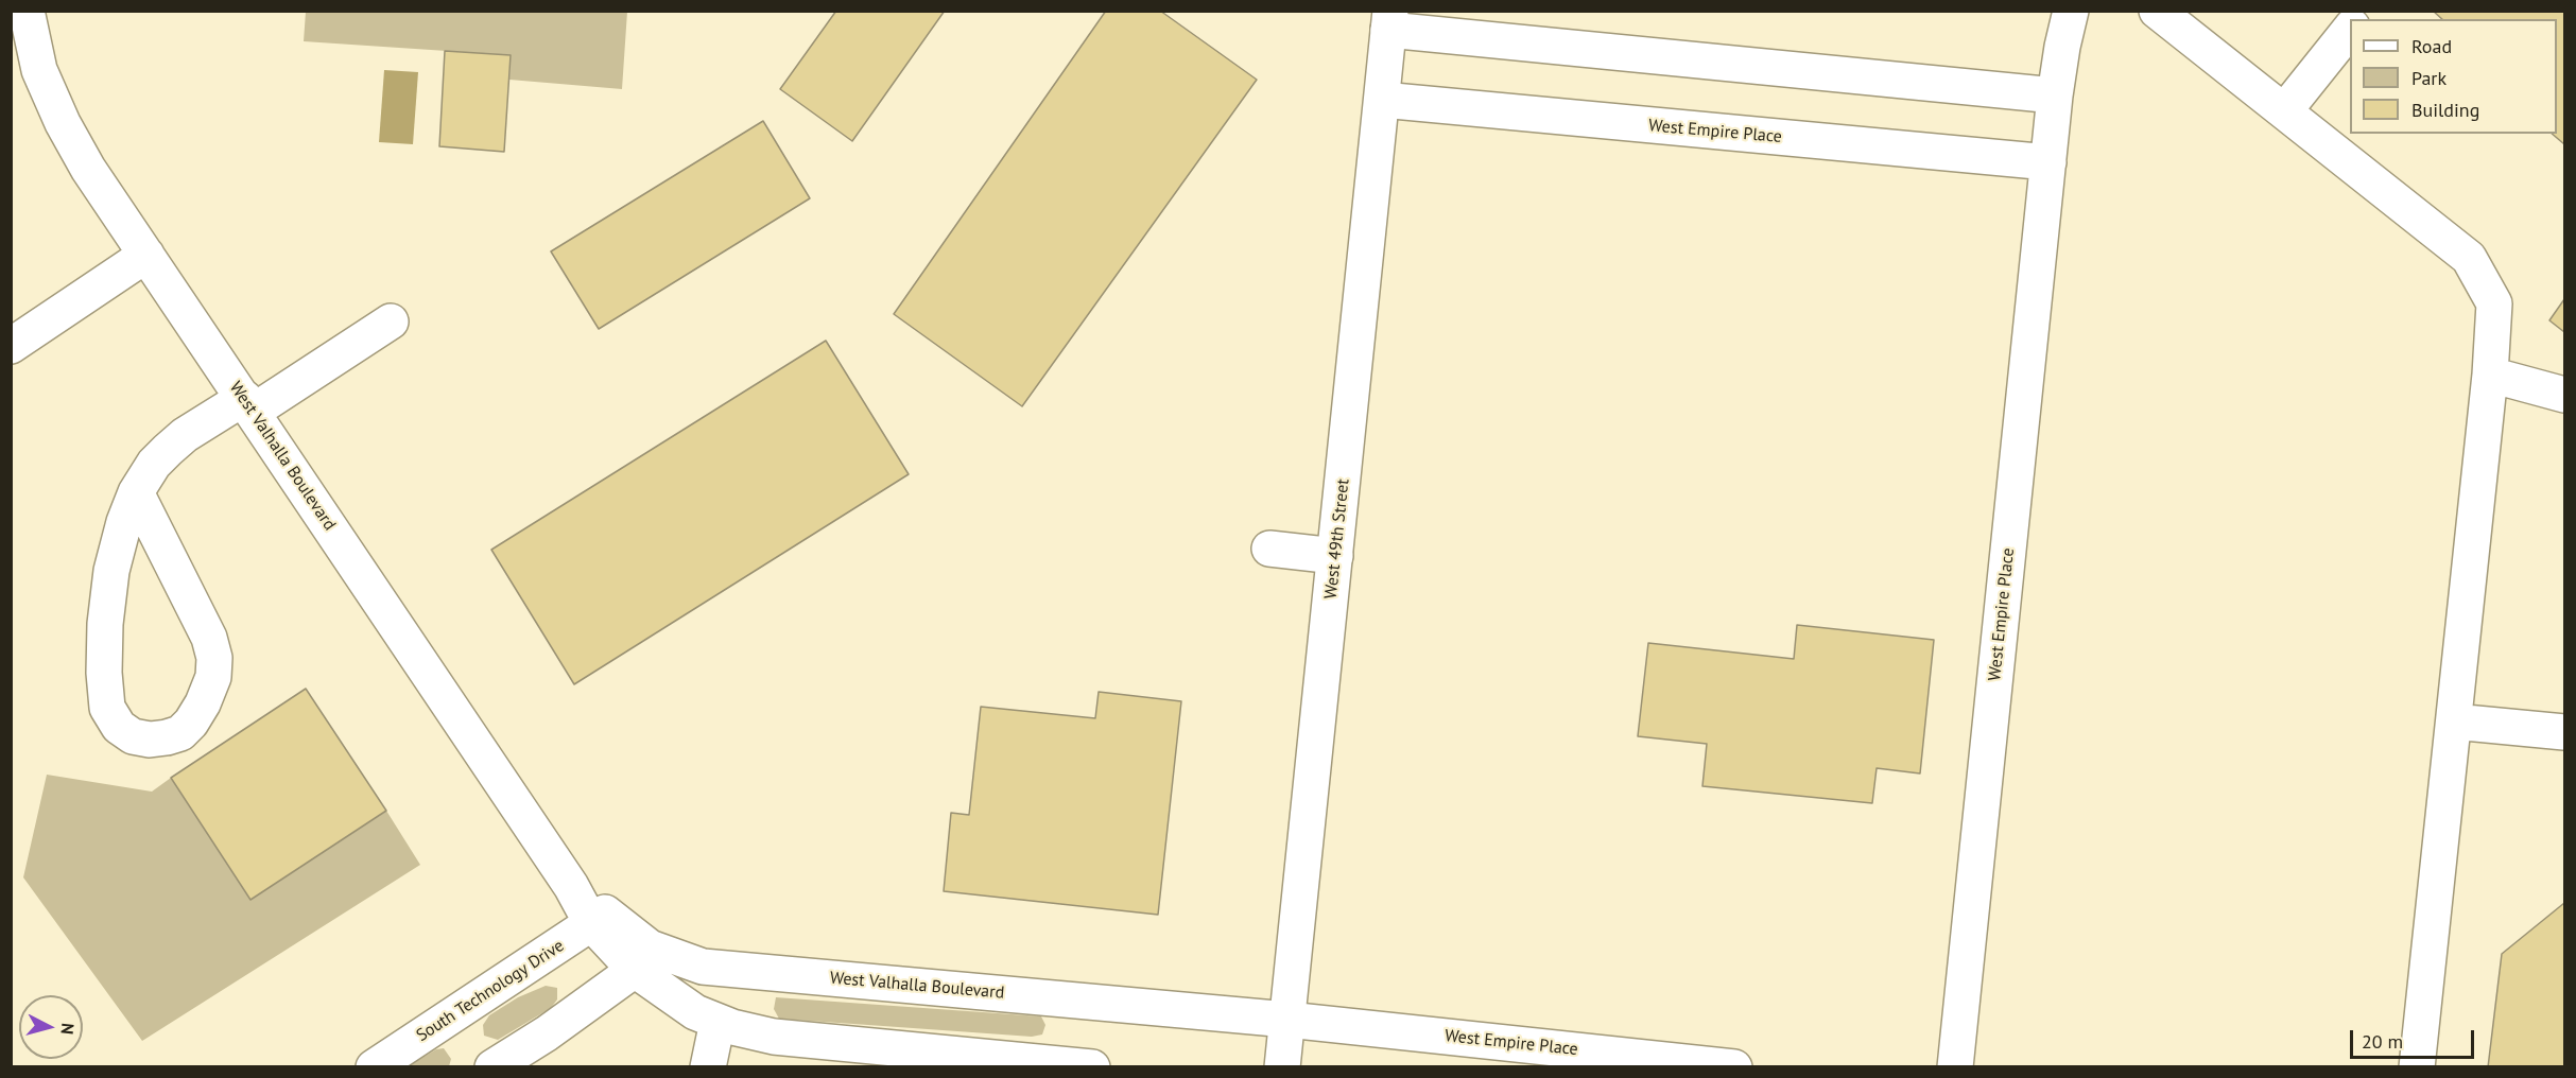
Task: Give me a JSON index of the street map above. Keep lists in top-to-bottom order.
{
  "streets": {
    "street": [
      "West Empire Place",
      "West Valhalla Boulevard",
      "West 49th Street",
      "South Technology Drive"
    ]
  },
  "crossings": [
    ["West Empire Place", "West Valhalla Boulevard"],
    ["West Empire Place", "West 49th Street"],
    ["West Valhalla Boulevard", "West 49th Street"],
    ["West Valhalla Boulevard", "South Technology Drive"]
  ],
  "legend": ["Road", "Park", "Building"],
  "scale_bar": "20 m",
  "north": "right"
}
